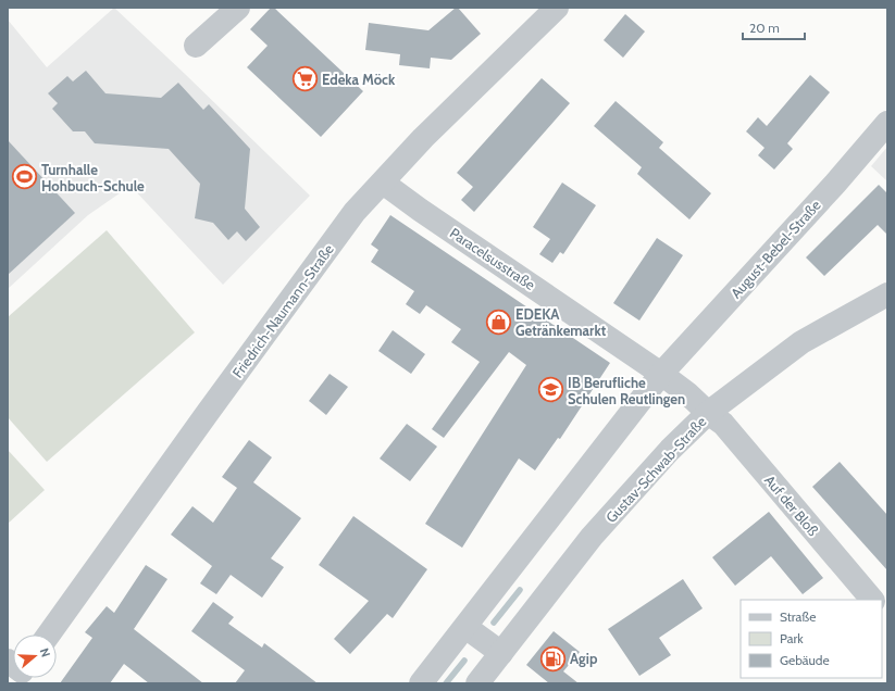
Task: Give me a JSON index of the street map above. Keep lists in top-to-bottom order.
{
  "streets": {
    "street": [
      "August-Bebel-Straße",
      "Paracelsusstraße",
      "Friedrich-Naumann-Straße",
      "Gustav-Schwab-Straße",
      "Auf der Bloß"
    ]
  },
  "crossings": [
    ["August-Bebel-Straße", "Paracelsusstraße"],
    ["Paracelsusstraße", "Friedrich-Naumann-Straße"],
    ["Paracelsusstraße", "Gustav-Schwab-Straße"],
    ["Paracelsusstraße", "Auf der Bloß"],
    ["Gustav-Schwab-Straße", "Auf der Bloß"]
  ],
  "places": {
    "supermarket": ["Edeka Möck"],
    "sports": ["Turnhalle Hohbuch-Schule"],
    "shop": ["EDEKA Getränkemarkt"],
    "school or university": ["IB Berufliche Schulen Reutlingen"],
    "fuel station": ["Agip"]
  },
  "legend": ["Straße", "Park", "Gebäude"],
  "scale_bar": "20 m",
  "north": "right"
}
